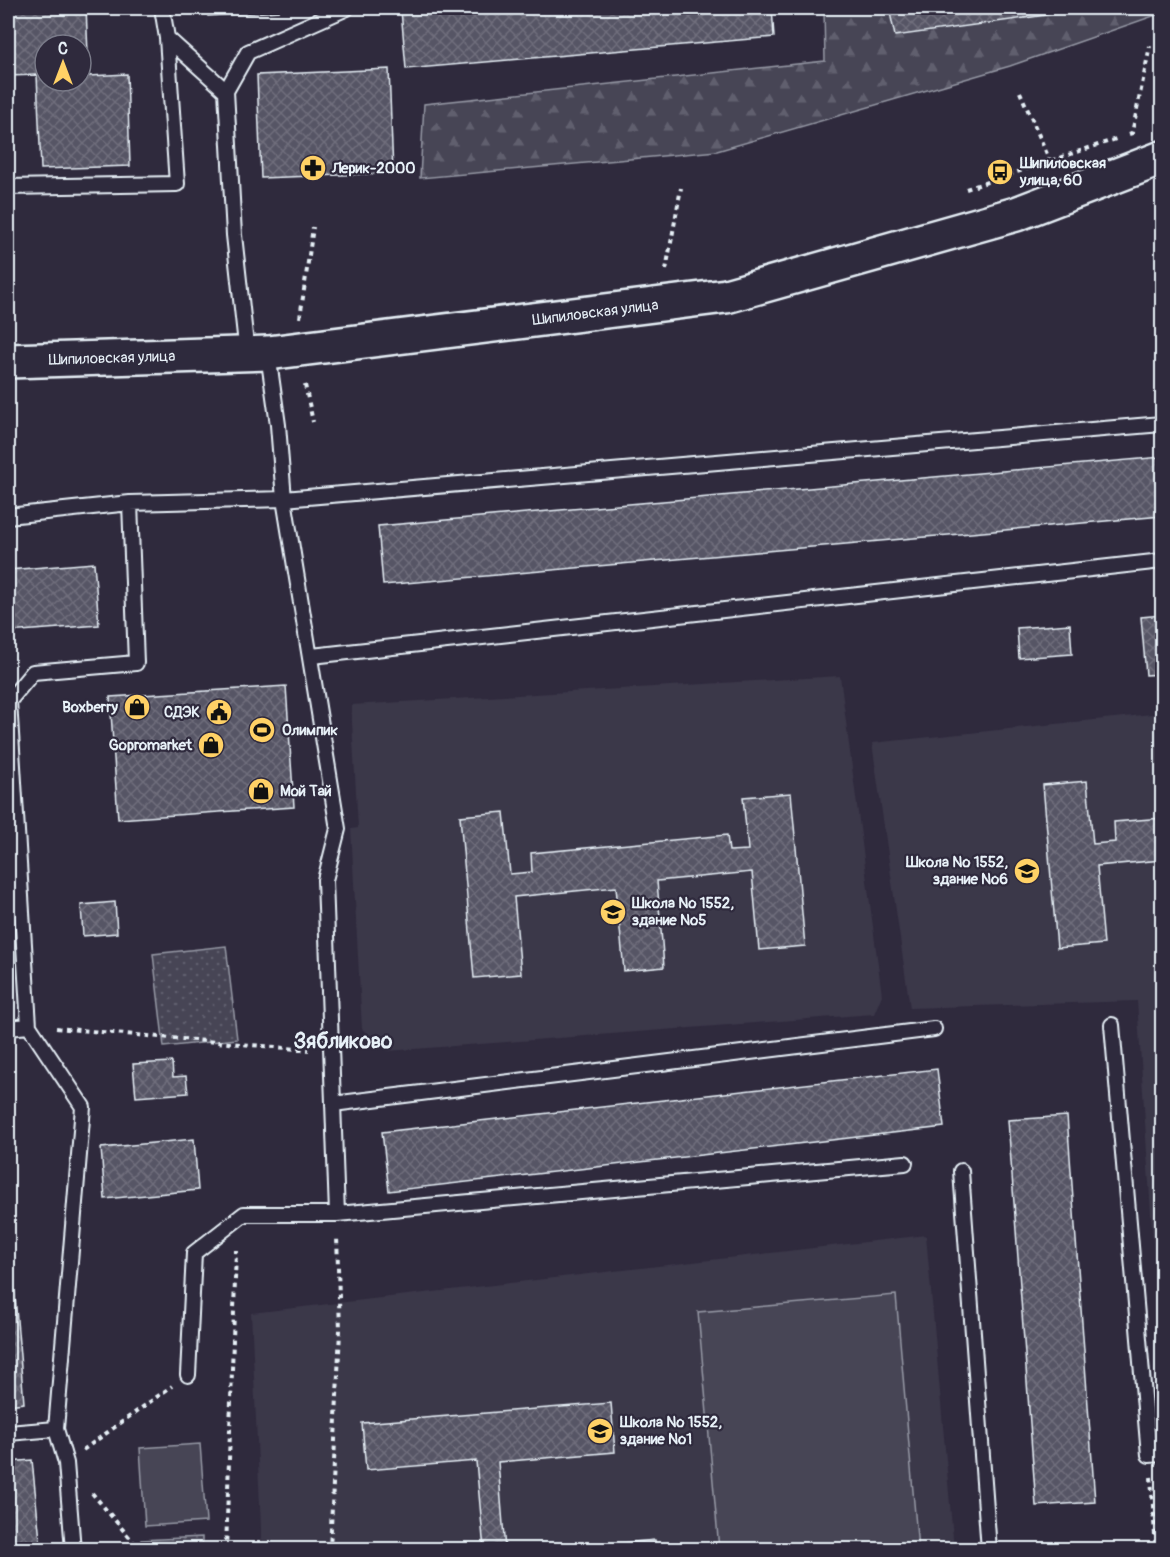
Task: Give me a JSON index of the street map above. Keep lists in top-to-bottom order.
{
  "streets": {
    "street": ["Шипиловская улица"]
  },
  "districts": ["Зябликово"],
  "places": {
    "pharmacy": ["Лерик-2000"],
    "bus stop": ["Шипиловская улица, 60"],
    "shop": ["Boxberry", "Gopromarket", "Мой Тай"],
    "public building": ["СДЭК"],
    "sports": ["Олимпик"],
    "school or university": ["Школа № 1552, здание №6", "Школа № 1552, здание №5", "Школа № 1552, здание №1"]
  },
  "north": "top"
}
